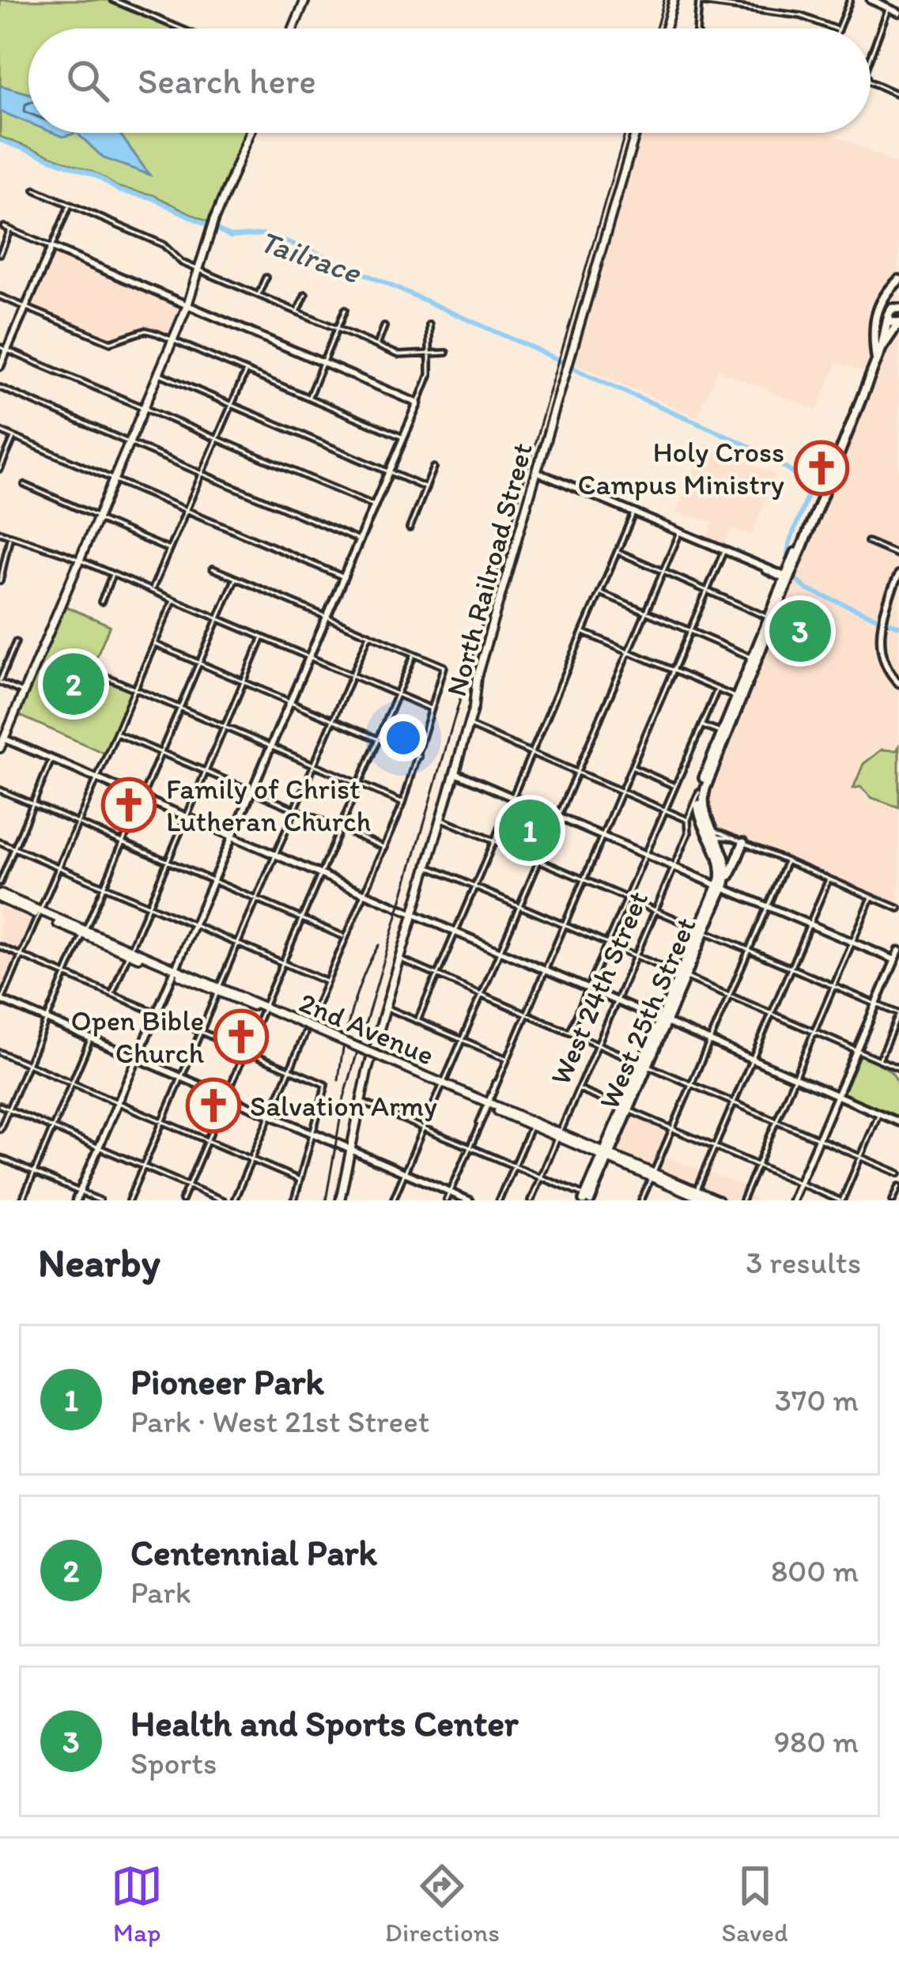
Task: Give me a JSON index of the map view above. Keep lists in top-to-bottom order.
{
  "streets": {
    "main road": [
      "North Railroad Street",
      "West 24th Street",
      "West 25th Street",
      "2nd Avenue"
    ]
  },
  "crossings": [
    ["West 24th Street", "2nd Avenue"],
    ["West 25th Street", "2nd Avenue"]
  ],
  "water": ["Tailrace"],
  "places": {
    "church": [
      "Holy Cross Campus Ministry",
      "Family of Christ Lutheran Church",
      "Open Bible Church",
      "Salvation Army"
    ]
  },
  "page": {
    "search": "Search here",
    "pins": ["3", "2", "1"],
    "heading": ["Nearby", "3 results"],
    "list": [
      {
        "mark": "1",
        "name": "Pioneer Park",
        "note": "Park · West 21st Street",
        "value": "370 m"
      },
      {
        "mark": "2",
        "name": "Centennial Park",
        "note": "Park",
        "value": "800 m"
      },
      {
        "mark": "3",
        "name": "Health and Sports Center",
        "note": "Sports",
        "value": "980 m"
      }
    ],
    "nav": ["Map", "Directions", "Saved"]
  }
}
